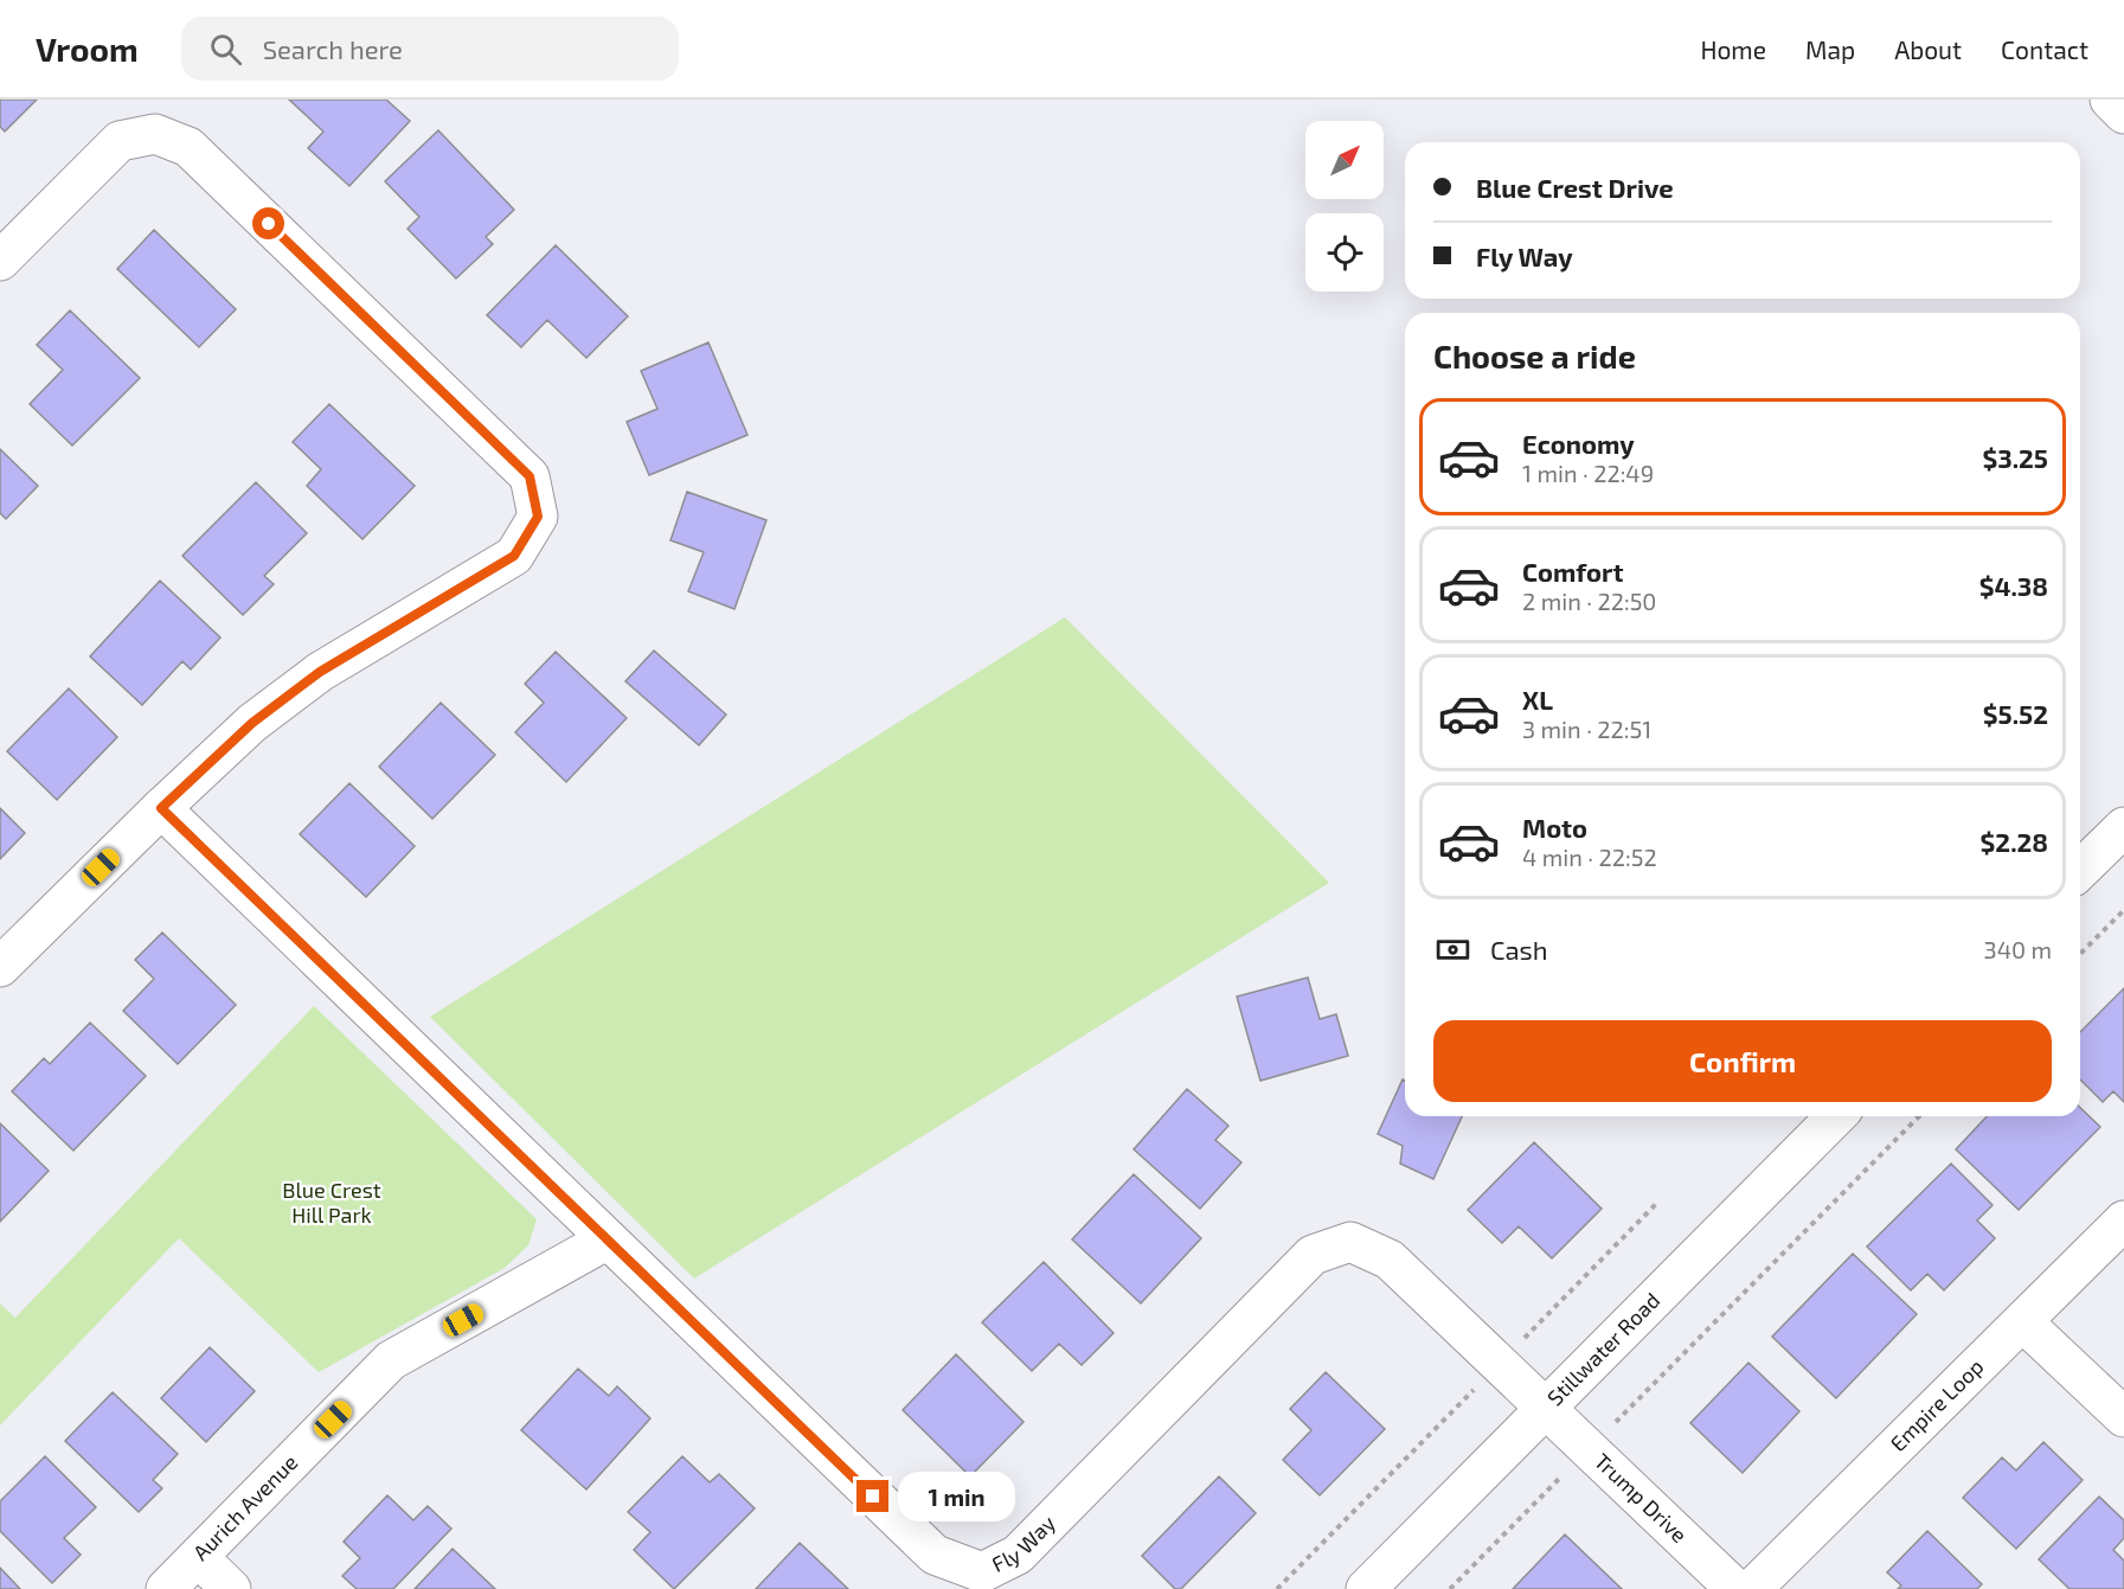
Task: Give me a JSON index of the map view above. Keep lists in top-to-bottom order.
{
  "streets": {
    "street": [
      "Stillwater Road",
      "Empire Loop",
      "Trump Drive",
      "Aurich Avenue",
      "Fly Way"
    ]
  },
  "crossings": [
    ["Stillwater Road", "Trump Drive"],
    ["Stillwater Road", "Fly Way"],
    ["Trump Drive", "Fly Way"],
    ["Aurich Avenue", "Fly Way"]
  ],
  "parks": ["Blue Crest Hill Park"],
  "north": "top right",
  "page": {
    "header": "Vroom",
    "search": "Search here",
    "nav": [
      "Home",
      "Map",
      "About",
      "Contact"
    ],
    "banner": ["Blue Crest Drive", "Fly Way"],
    "heading": "Choose a ride",
    "list": [
      {
        "name": "Economy",
        "note": "1 min · 22:49",
        "value": "$3.25"
      },
      {
        "name": "Comfort",
        "note": "2 min · 22:50",
        "value": "$4.38"
      },
      {
        "name": "XL",
        "note": "3 min · 22:51",
        "value": "$5.52"
      },
      {
        "name": "Moto",
        "note": "4 min · 22:52",
        "value": "$2.28"
      }
    ],
    "pay": ["Cash", "340 m"],
    "buttons": "Confirm",
    "bubble": "1 min"
  }
}
